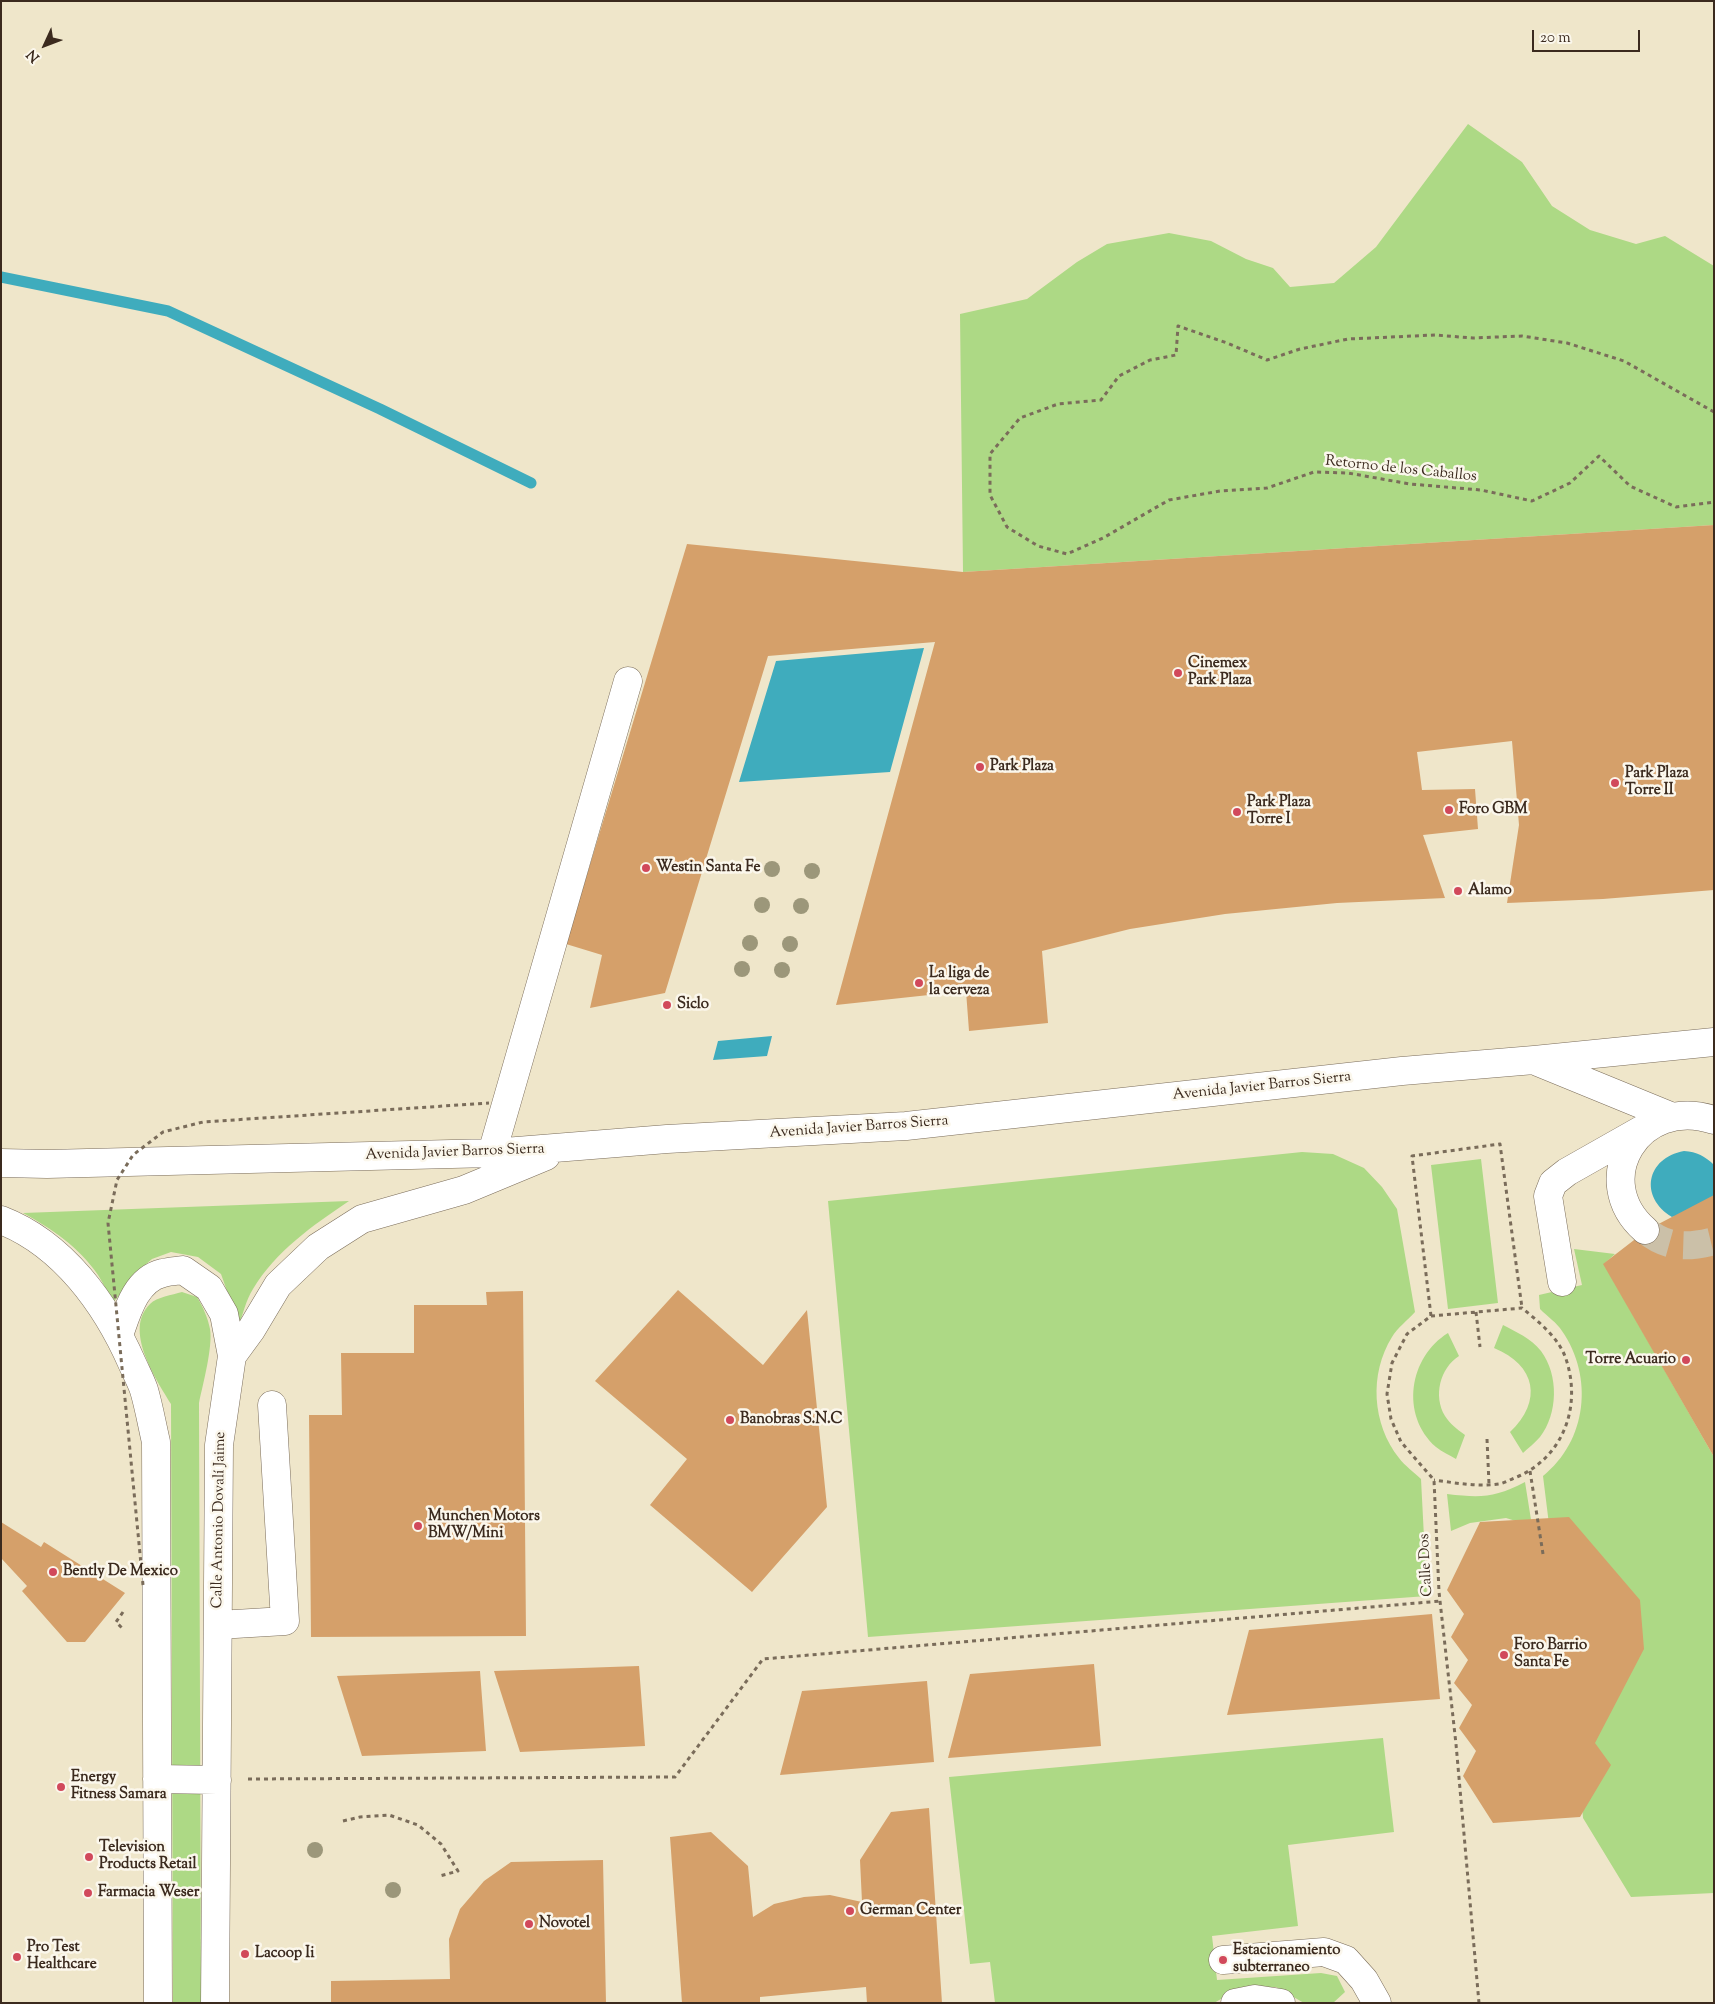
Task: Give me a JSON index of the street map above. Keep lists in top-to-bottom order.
{
  "streets": {
    "street": ["Avenida Javier Barros Sierra", "Calle Antonio Dovalí Jaime"],
    "path": ["Retorno de los Caballos", "Calle Dos"]
  },
  "crossings": [
    ["Avenida Javier Barros Sierra", "Calle Antonio Dovalí Jaime"]
  ],
  "places": [
    "Cinemex Park Plaza",
    "Park Plaza",
    "Park Plaza Torre II",
    "Foro GBM",
    "Park Plaza Torre I",
    "Westin Santa Fe",
    "Alamo",
    "La liga de la cerveza",
    "Siclo",
    "Torre Acuario",
    "Banobras S.N.C",
    "Munchen Motors BMW/Mini",
    "Bently De Mexico",
    "Foro Barrio Santa Fe",
    "Energy Fitness Samara",
    "Television Products Retail",
    "Farmacia Weser",
    "German Center",
    "Novotel",
    "Lacoop Ii",
    "Pro Test Healthcare",
    "Estacionamiento subterraneo"
  ],
  "scale_bar": "20 m",
  "north": "bottom left"
}
